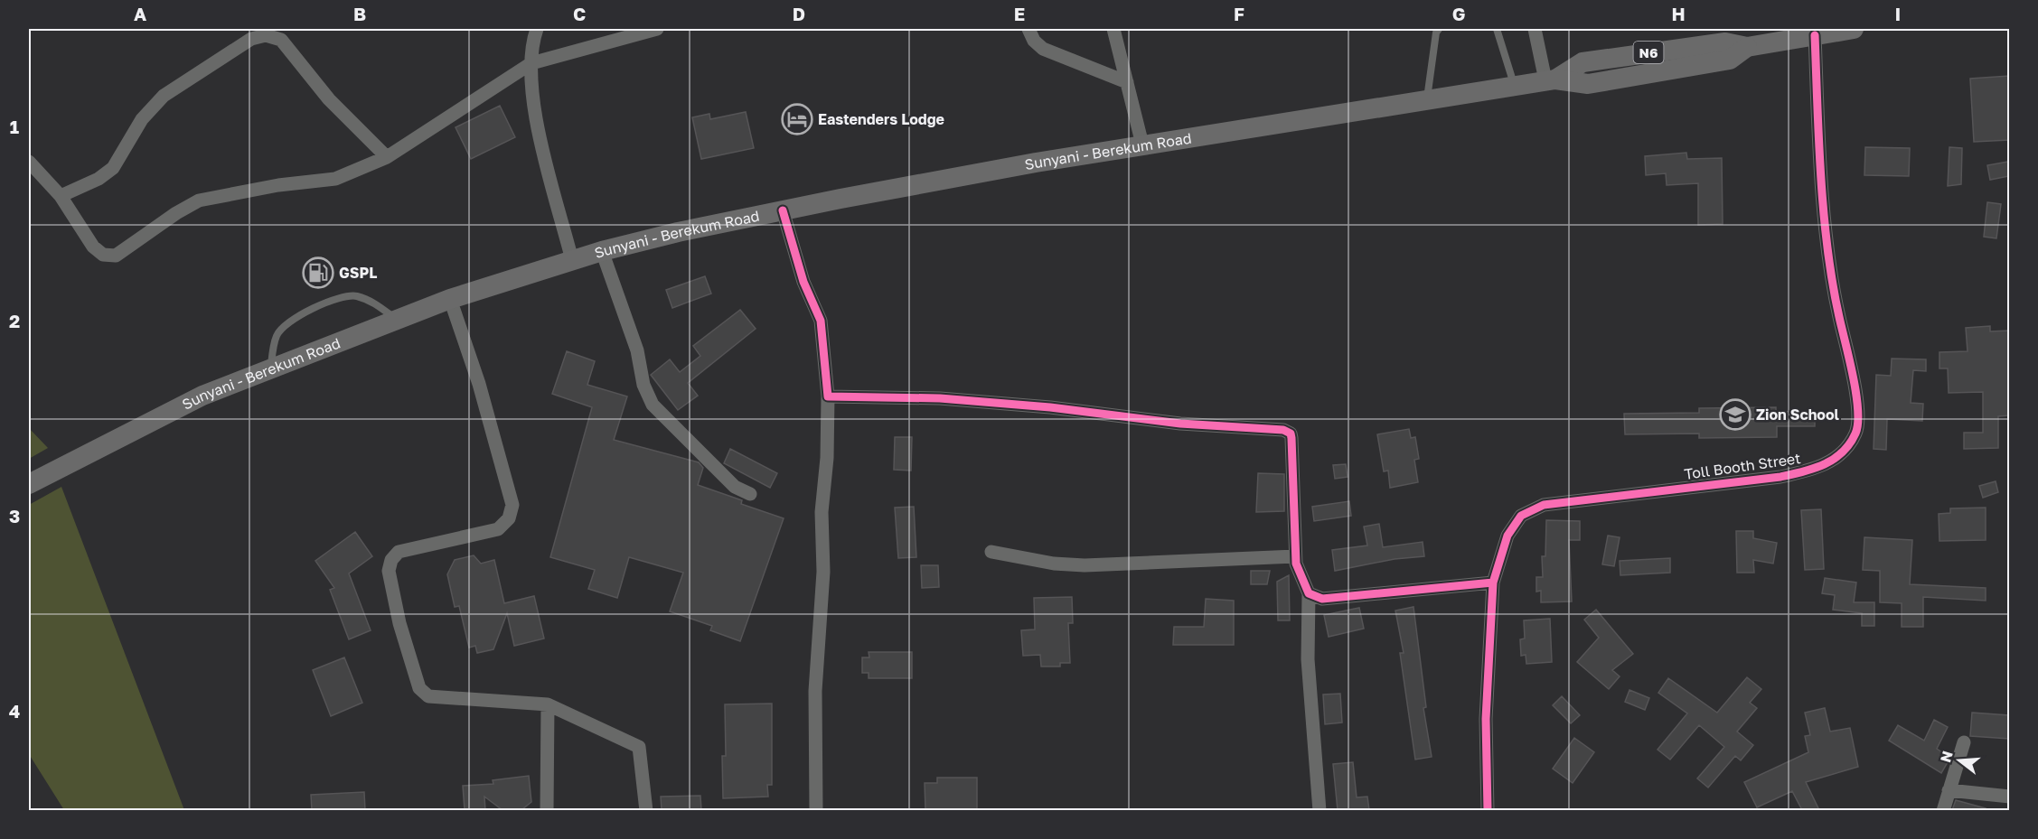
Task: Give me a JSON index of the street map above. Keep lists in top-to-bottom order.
{
  "streets": {
    "main road": ["N6", "Sunyani - Berekum Road"],
    "street": ["Toll Booth Street"]
  },
  "crossings": [
    ["Sunyani - Berekum Road", "Toll Booth Street"]
  ],
  "places": {
    "hotel": ["Eastenders Lodge"],
    "fuel station": ["GSPL"],
    "school or university": ["Zion School"]
  },
  "north": "left",
  "grid": {
    "columns": [
      "A",
      "B",
      "C",
      "D",
      "E",
      "F",
      "G",
      "H",
      "I"
    ],
    "rows": [
      "1",
      "2",
      "3",
      "4"
    ]
  }
}
